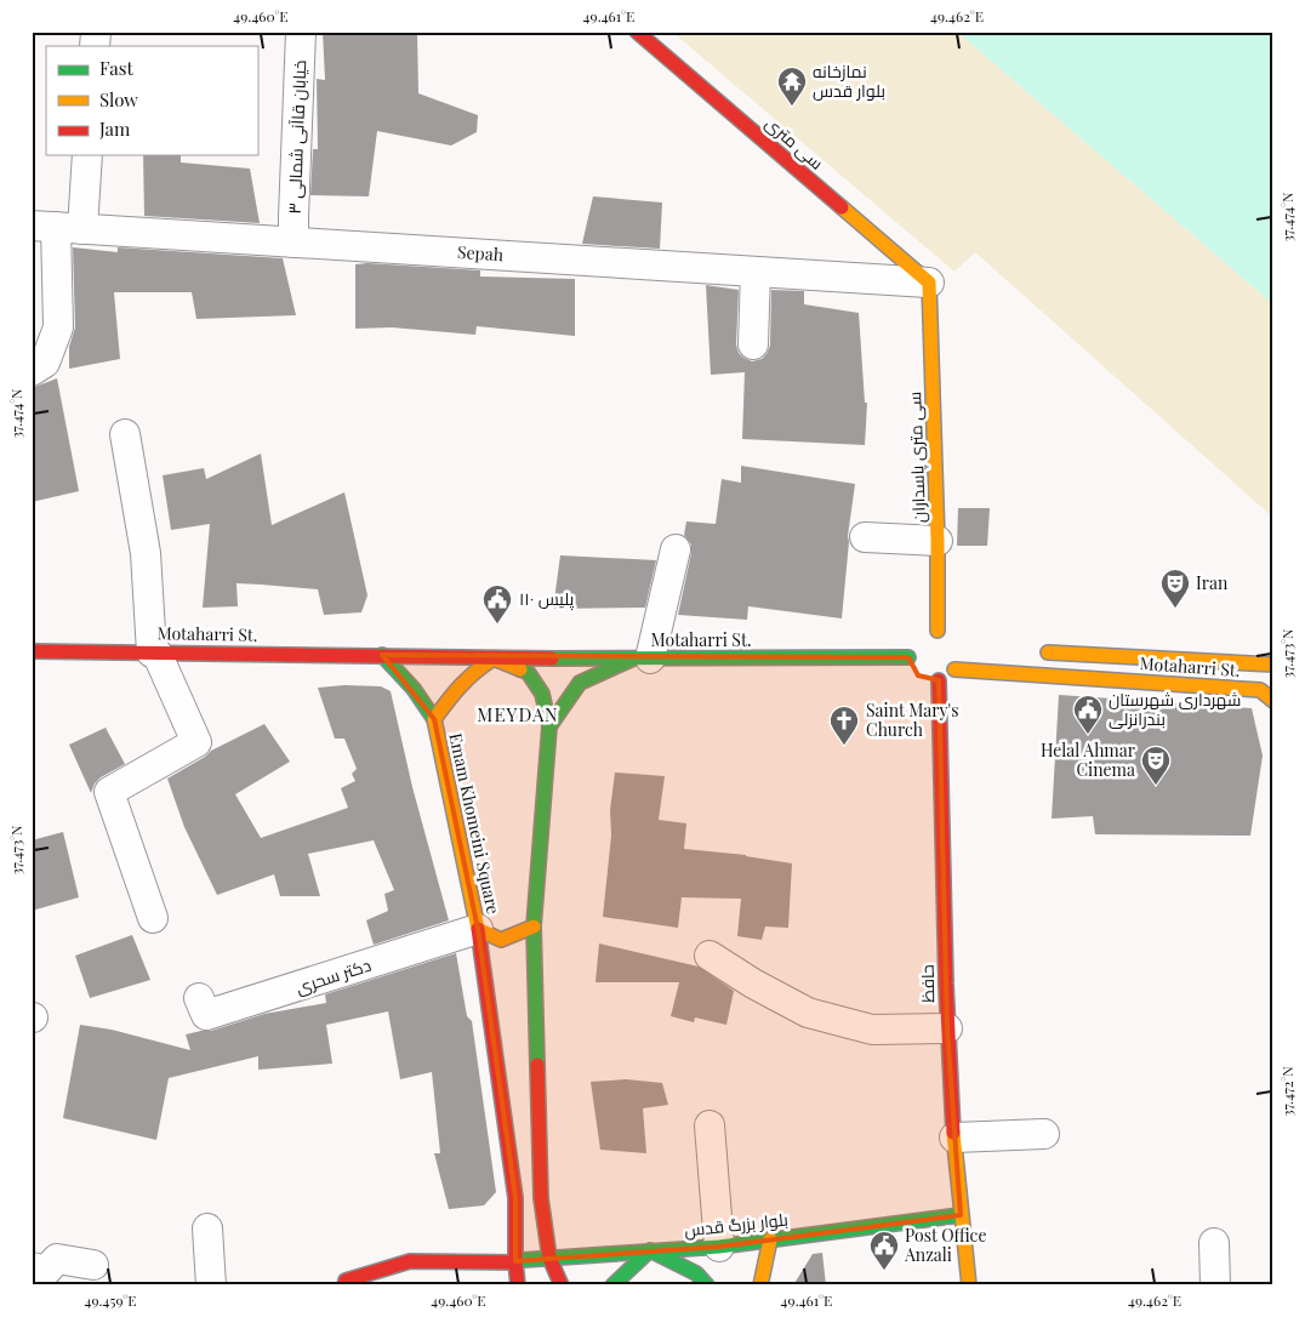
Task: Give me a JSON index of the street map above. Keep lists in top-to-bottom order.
{
  "streets": {
    "street": [
      "خیابان قاآنی شمالی ۳",
      "سی متری",
      "Sepah",
      "سی متری پاسداران",
      "Motaharri St.",
      "Emam Khomeini Square",
      "دکتر سحری",
      "حافظ",
      "بلوار بزرگ قدس"
    ]
  },
  "crossings": [
    ["خیابان قاآنی شمالی ۳", "Sepah"],
    ["سی متری", "Sepah"],
    ["سی متری", "سی متری پاسداران"],
    ["Sepah", "سی متری پاسداران"],
    ["Motaharri St.", "Emam Khomeini Square"],
    ["Motaharri St.", "حافظ"],
    ["Emam Khomeini Square", "دکتر سحری"],
    ["حافظ", "بلوار بزرگ قدس"]
  ],
  "districts": ["MEYDAN"],
  "places": {
    "temple": ["نمازخانه بلوار قدس"],
    "theatre": ["Iran", "Helal Ahmar Cinema"],
    "public building": ["پلیس ۱۱۰", "شهرداری شهرستان بندرانزلی", "Post Office Anzali"],
    "church": ["Saint Mary's Church"]
  },
  "legend": ["Fast", "Slow", "Jam"],
  "coordinates": [
    "49.460°E",
    "49.461°E",
    "49.462°E",
    "37.474°N",
    "37.473°N",
    "37.472°N",
    "49.459°E"
  ]
}
